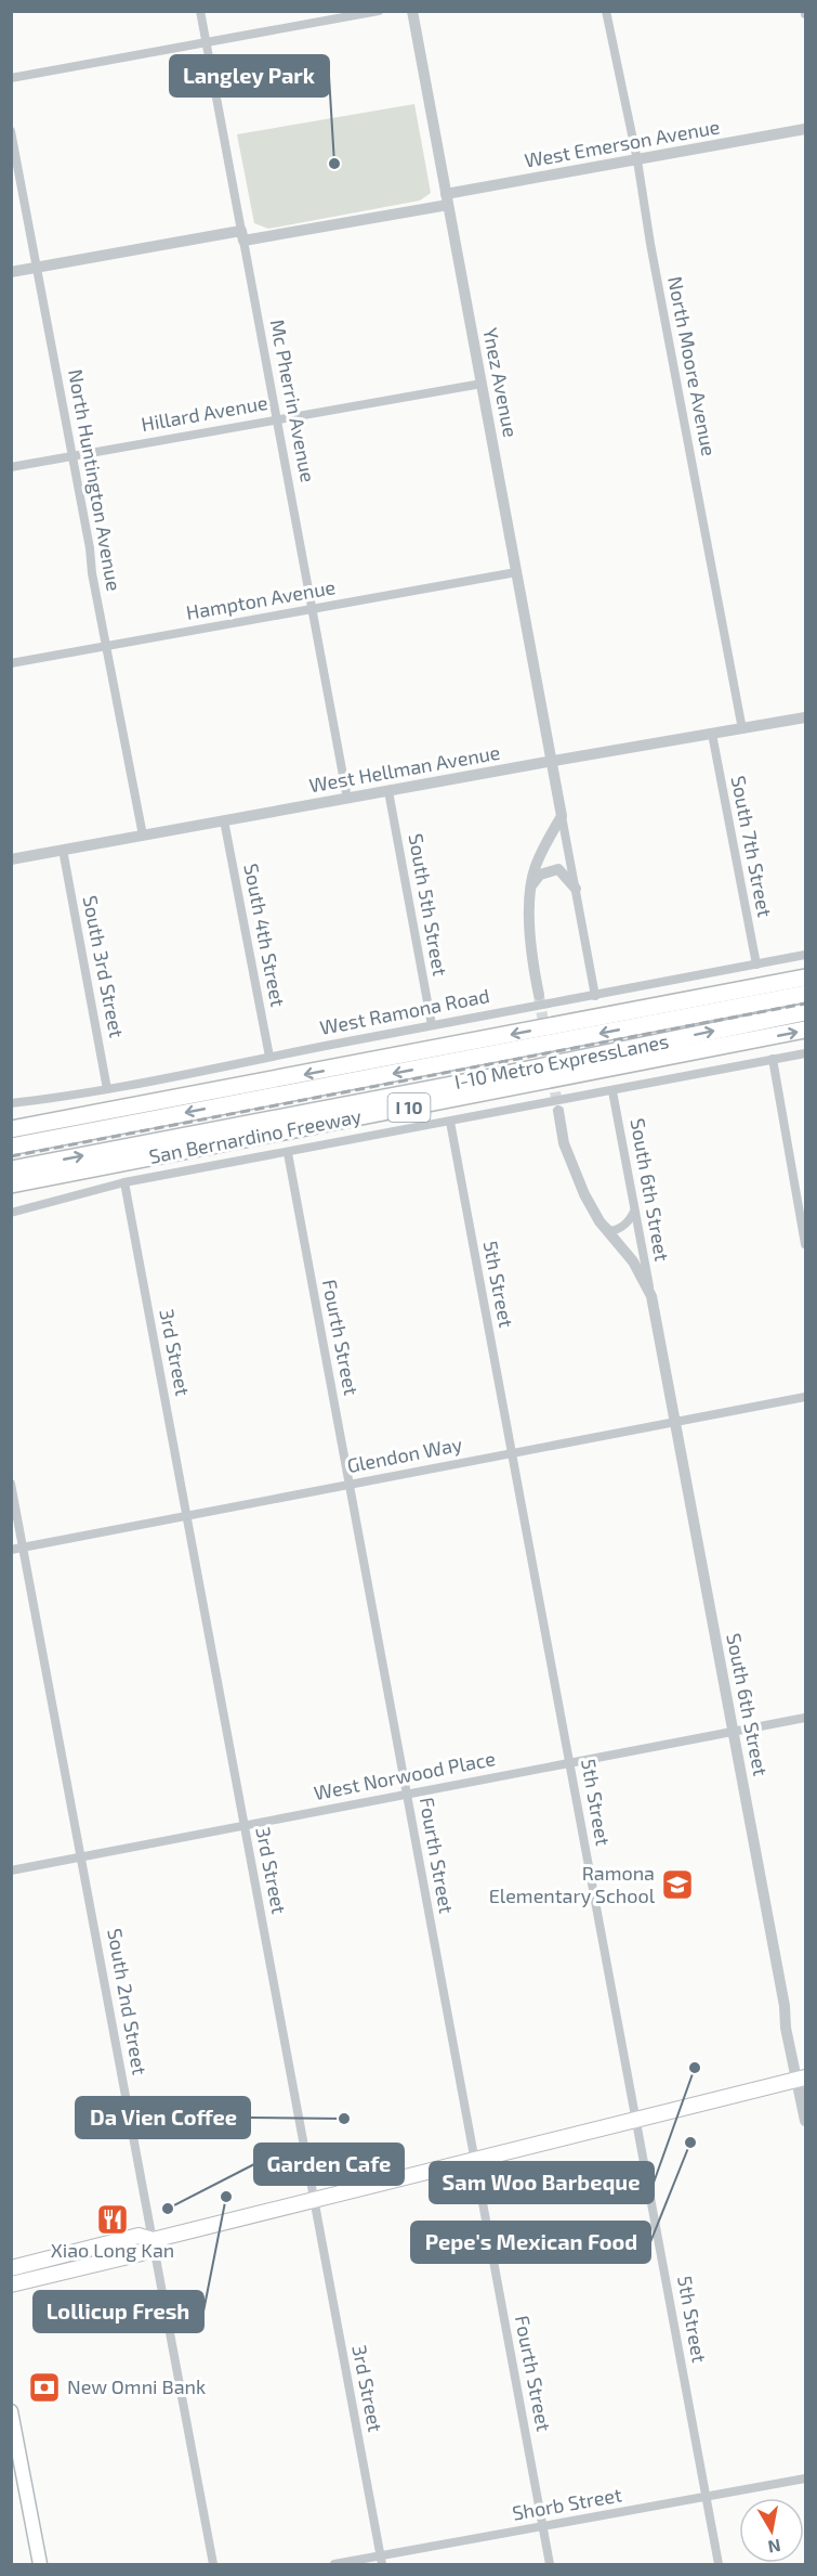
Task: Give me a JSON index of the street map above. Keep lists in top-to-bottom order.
{
  "streets": {
    "highway": ["I-10 Metro ExpressLanes", "I 10", "San Bernardino Freeway"],
    "street": [
      "West Emerson Avenue",
      "North Moore Avenue",
      "Ynez Avenue",
      "Mc Pherrin Avenue",
      "Hillard Avenue",
      "North Huntington Avenue",
      "Hampton Avenue",
      "West Hellman Avenue",
      "South 7th Street",
      "South 5th Street",
      "South 4th Street",
      "South 3rd Street",
      "West Ramona Road",
      "South 6th Street",
      "5th Street",
      "Fourth Street",
      "3rd Street",
      "Glendon Way",
      "West Norwood Place",
      "South 2nd Street",
      "Shorb Street"
    ]
  },
  "crossings": [
    ["West Emerson Avenue", "North Moore Avenue"],
    ["West Emerson Avenue", "Ynez Avenue"],
    ["West Emerson Avenue", "Mc Pherrin Avenue"],
    ["West Emerson Avenue", "North Huntington Avenue"],
    ["North Moore Avenue", "West Hellman Avenue"],
    ["Ynez Avenue", "Hillard Avenue"],
    ["Ynez Avenue", "Hampton Avenue"],
    ["Ynez Avenue", "West Hellman Avenue"],
    ["Mc Pherrin Avenue", "Hillard Avenue"],
    ["Mc Pherrin Avenue", "Hampton Avenue"],
    ["Mc Pherrin Avenue", "West Hellman Avenue"],
    ["Hillard Avenue", "North Huntington Avenue"],
    ["North Huntington Avenue", "Hampton Avenue"],
    ["North Huntington Avenue", "West Hellman Avenue"],
    ["West Hellman Avenue", "South 7th Street"],
    ["West Hellman Avenue", "South 5th Street"],
    ["West Hellman Avenue", "South 4th Street"],
    ["West Hellman Avenue", "South 3rd Street"],
    ["South 7th Street", "West Ramona Road"],
    ["South 5th Street", "West Ramona Road"],
    ["South 4th Street", "West Ramona Road"],
    ["South 3rd Street", "West Ramona Road"],
    ["South 6th Street", "Glendon Way"],
    ["South 6th Street", "West Norwood Place"],
    ["5th Street", "Glendon Way"],
    ["5th Street", "West Norwood Place"],
    ["5th Street", "Shorb Street"],
    ["Fourth Street", "Glendon Way"],
    ["Fourth Street", "West Norwood Place"],
    ["Fourth Street", "Shorb Street"],
    ["3rd Street", "Glendon Way"],
    ["3rd Street", "West Norwood Place"],
    ["3rd Street", "Shorb Street"],
    ["Glendon Way", "South 2nd Street"],
    ["West Norwood Place", "South 2nd Street"]
  ],
  "places": {
    "other": [
      "Langley Park",
      "Sam Woo Barbeque",
      "Da Vien Coffee",
      "Pepe's Mexican Food",
      "Lollicup Fresh",
      "Garden Cafe"
    ],
    "school or university": ["Ramona Elementary School"],
    "restaurant": ["Xiao Long Kan"],
    "bank": ["New Omni Bank"]
  },
  "north": "bottom"
}
